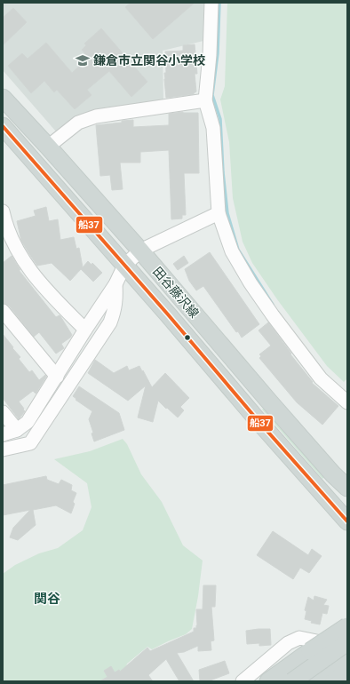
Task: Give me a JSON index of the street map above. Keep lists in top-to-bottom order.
{
  "streets": {
    "main road": ["田谷藤沢線"]
  },
  "districts": ["関谷"],
  "places": {
    "school or university": ["鎌倉市立関谷小学校"]
  },
  "lines": ["transit line 船37"]
}
